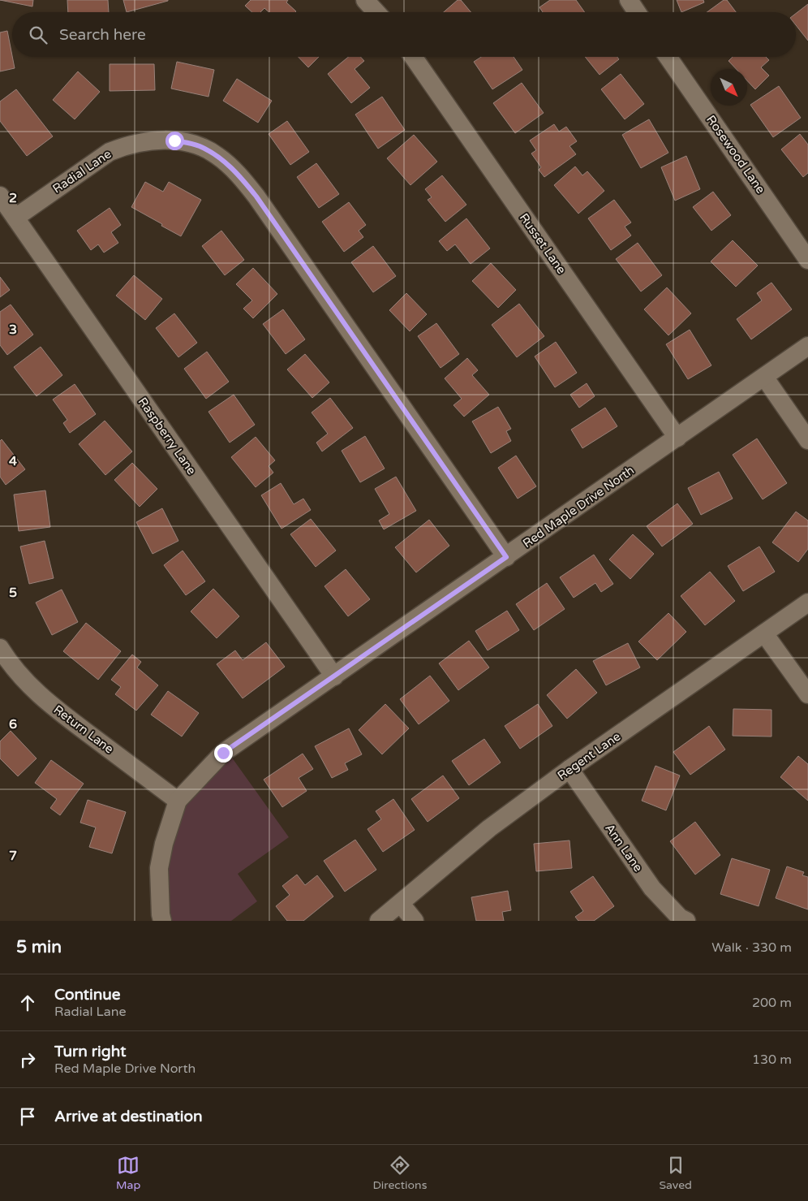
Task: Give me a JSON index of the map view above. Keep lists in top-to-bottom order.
{
  "streets": {
    "street": [
      "Rosewood Lane",
      "Radial Lane",
      "Russet Lane",
      "Raspberry Lane",
      "Red Maple Drive North",
      "Return Lane",
      "Regent Lane",
      "Ann Lane"
    ]
  },
  "crossings": [
    ["Radial Lane", "Raspberry Lane"],
    ["Radial Lane", "Red Maple Drive North"],
    ["Russet Lane", "Red Maple Drive North"],
    ["Raspberry Lane", "Red Maple Drive North"],
    ["Red Maple Drive North", "Return Lane"],
    ["Regent Lane", "Ann Lane"]
  ],
  "north": "bottom right",
  "page": {
    "search": "Search here",
    "heading": ["5 min", "Walk · 330 m"],
    "list": [
      ["Continue", "Radial Lane", "200 m"],
      ["Turn right", "Red Maple Drive North", "130 m"],
      "Arrive at destination"
    ],
    "nav": ["Map", "Directions", "Saved"]
  },
  "grid": {
    "rows": [
      "2",
      "3",
      "4",
      "5",
      "6",
      "7"
    ]
  }
}
